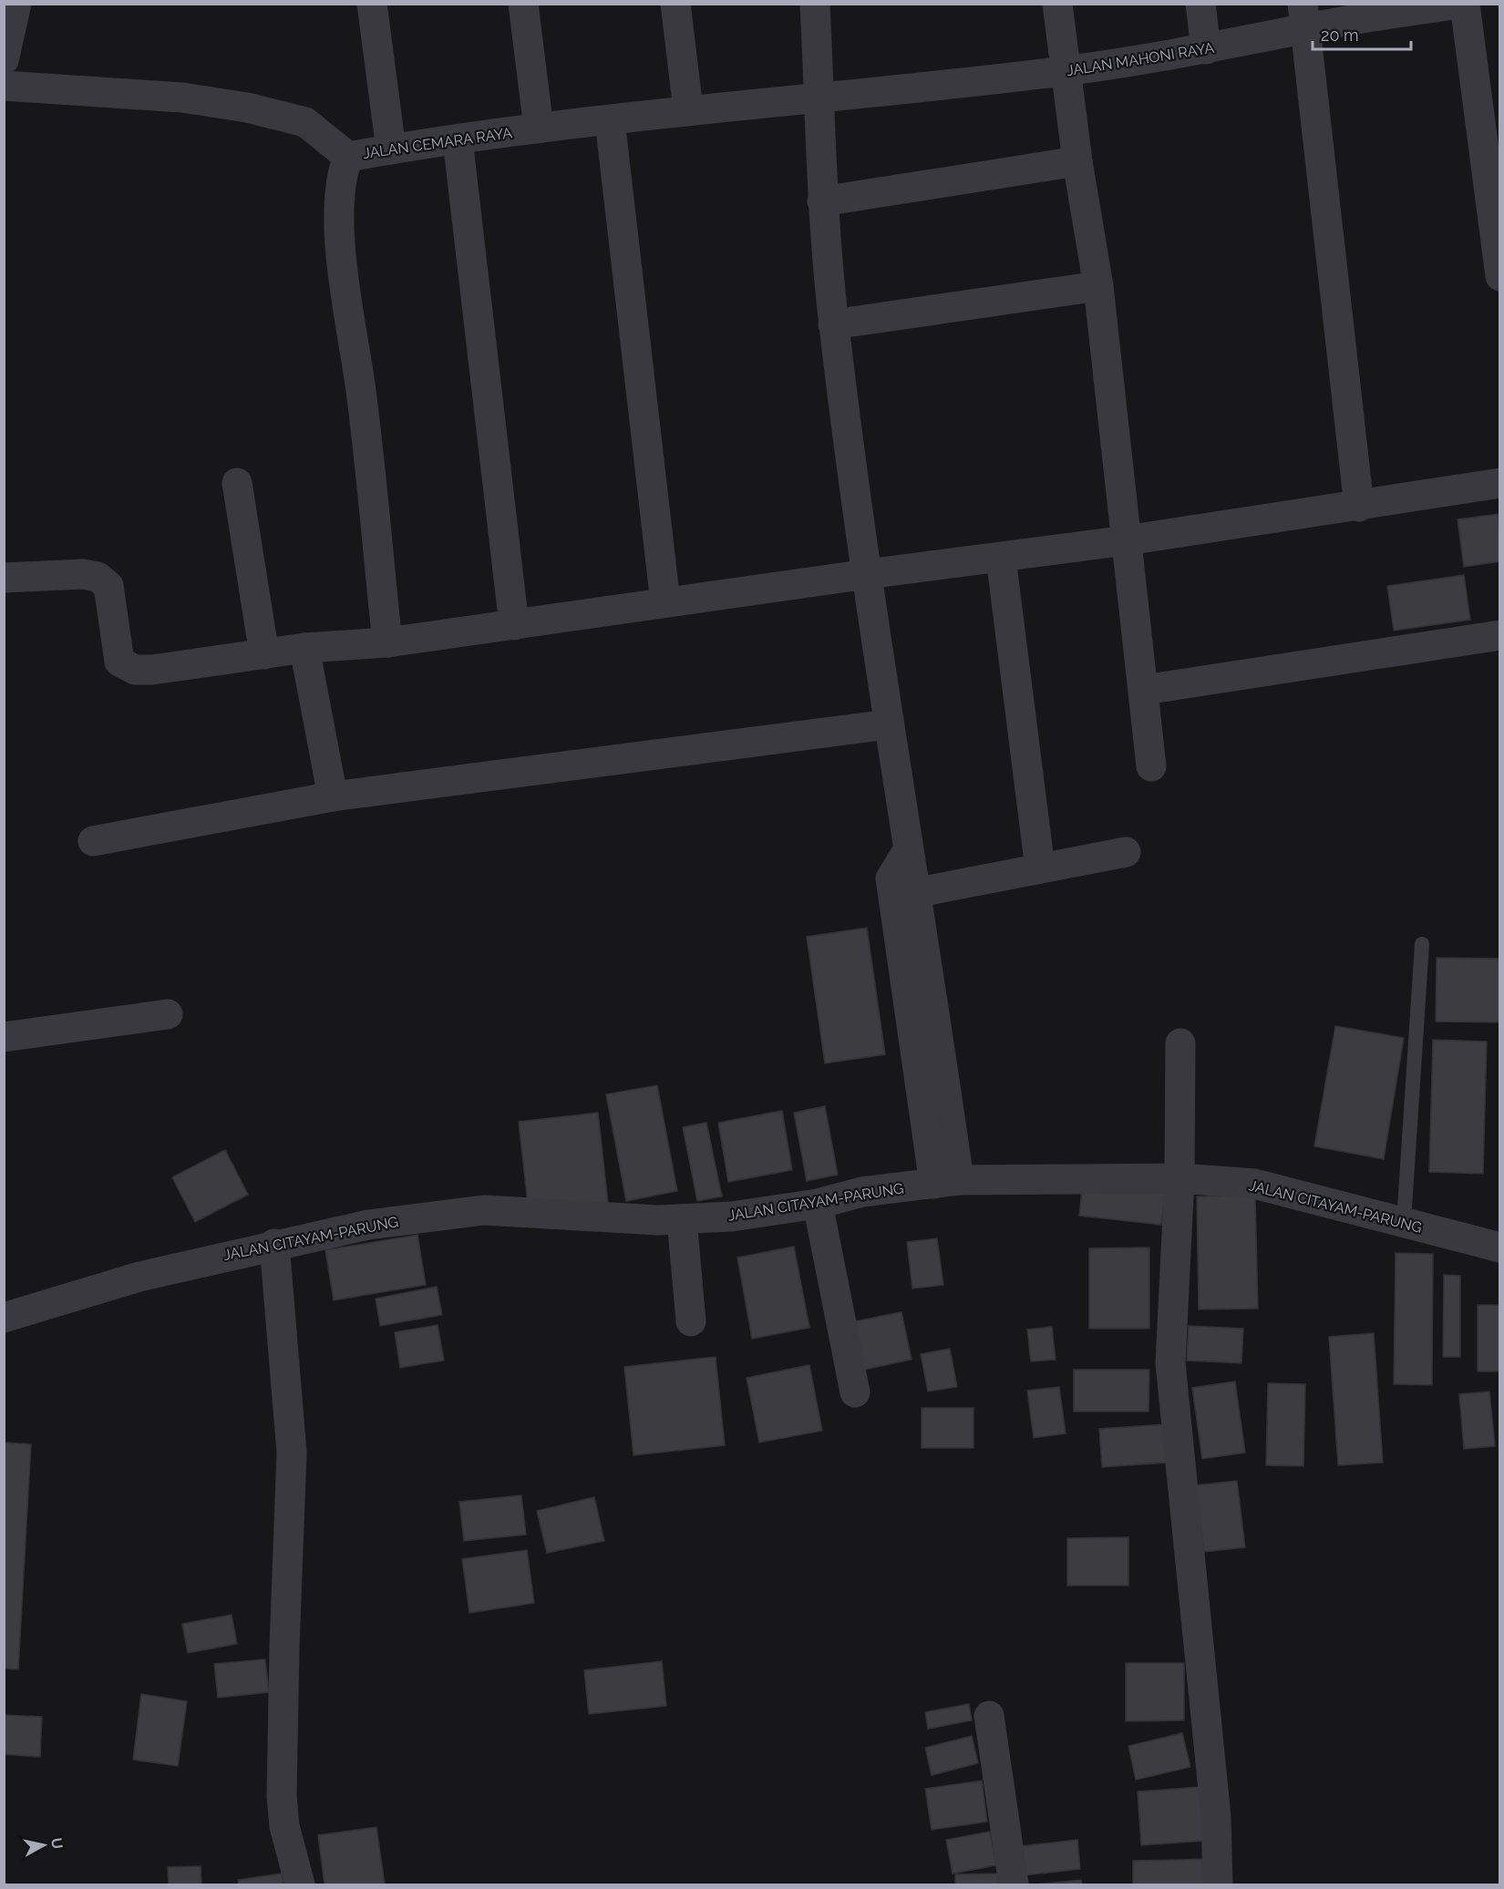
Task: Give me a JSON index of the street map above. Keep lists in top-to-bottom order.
{
  "streets": {
    "street": ["JALAN MAHONI RAYA", "JALAN CEMARA RAYA", "JALAN CITAYAM-PARUNG"]
  },
  "crossings": [
    ["JALAN MAHONI RAYA", "JALAN CEMARA RAYA"]
  ],
  "scale_bar": "20 m",
  "north": "right"
}
